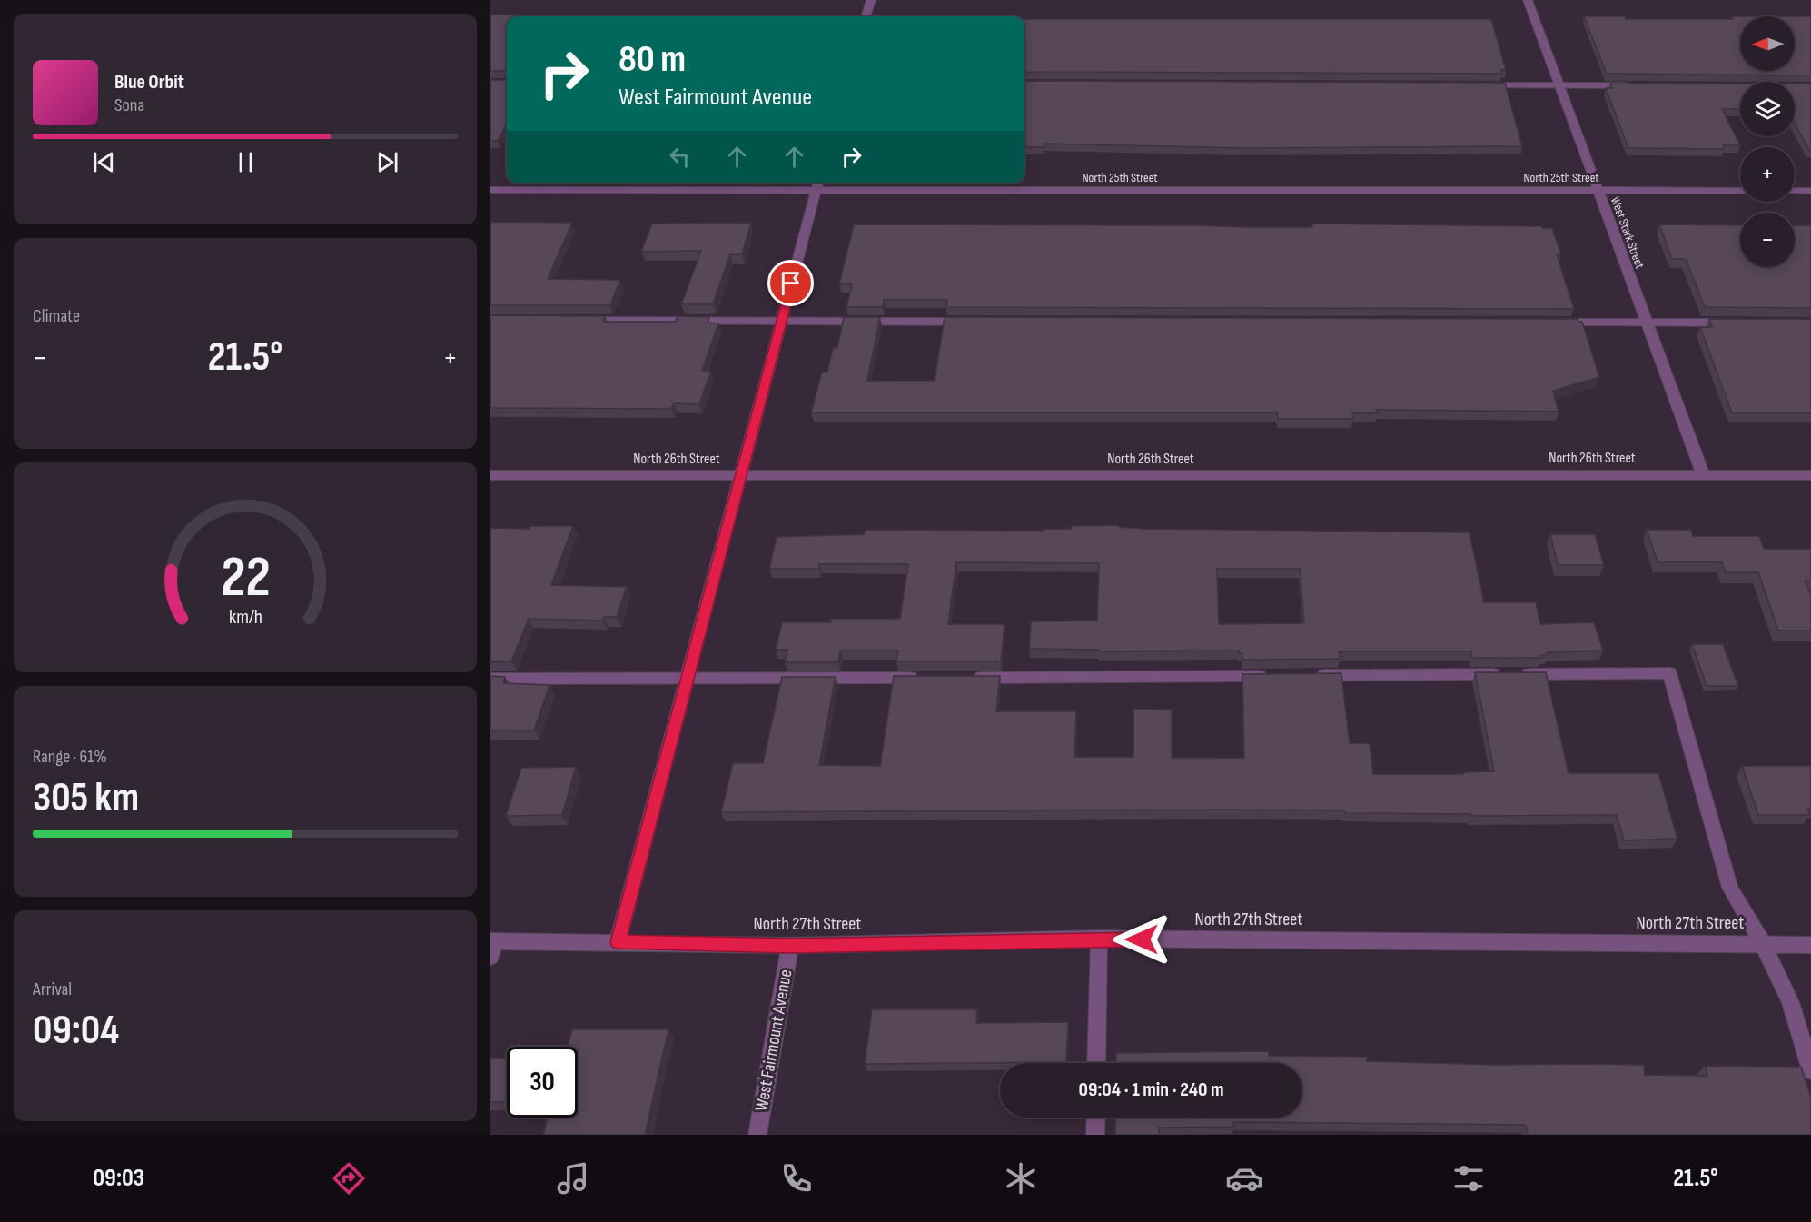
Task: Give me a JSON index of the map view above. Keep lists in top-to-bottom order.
{
  "streets": {
    "street": [
      "North 25th Street",
      "West Stark Street",
      "North 26th Street",
      "North 27th Street",
      "West Fairmount Avenue"
    ]
  },
  "crossings": [
    ["North 25th Street", "West Stark Street"],
    ["West Stark Street", "North 26th Street"],
    ["North 27th Street", "West Fairmount Avenue"]
  ],
  "north": "left",
  "page": {
    "map_buttons": ["+", "−"],
    "turn": ["80 m", "West Fairmount Avenue"],
    "song": ["Blue Orbit", "Sona"],
    "tile": [
      "Climate",
      ["Range · 61%", "305 km"],
      ["Arrival", "09:04"]
    ],
    "heat": ["−", "21.5°", "+"],
    "limit": "30",
    "trip": "09:04 · 1 min · 240 m",
    "tabs": ["09:03", "21.5°"],
    "gauge": ["22", "km/h"]
  }
}
